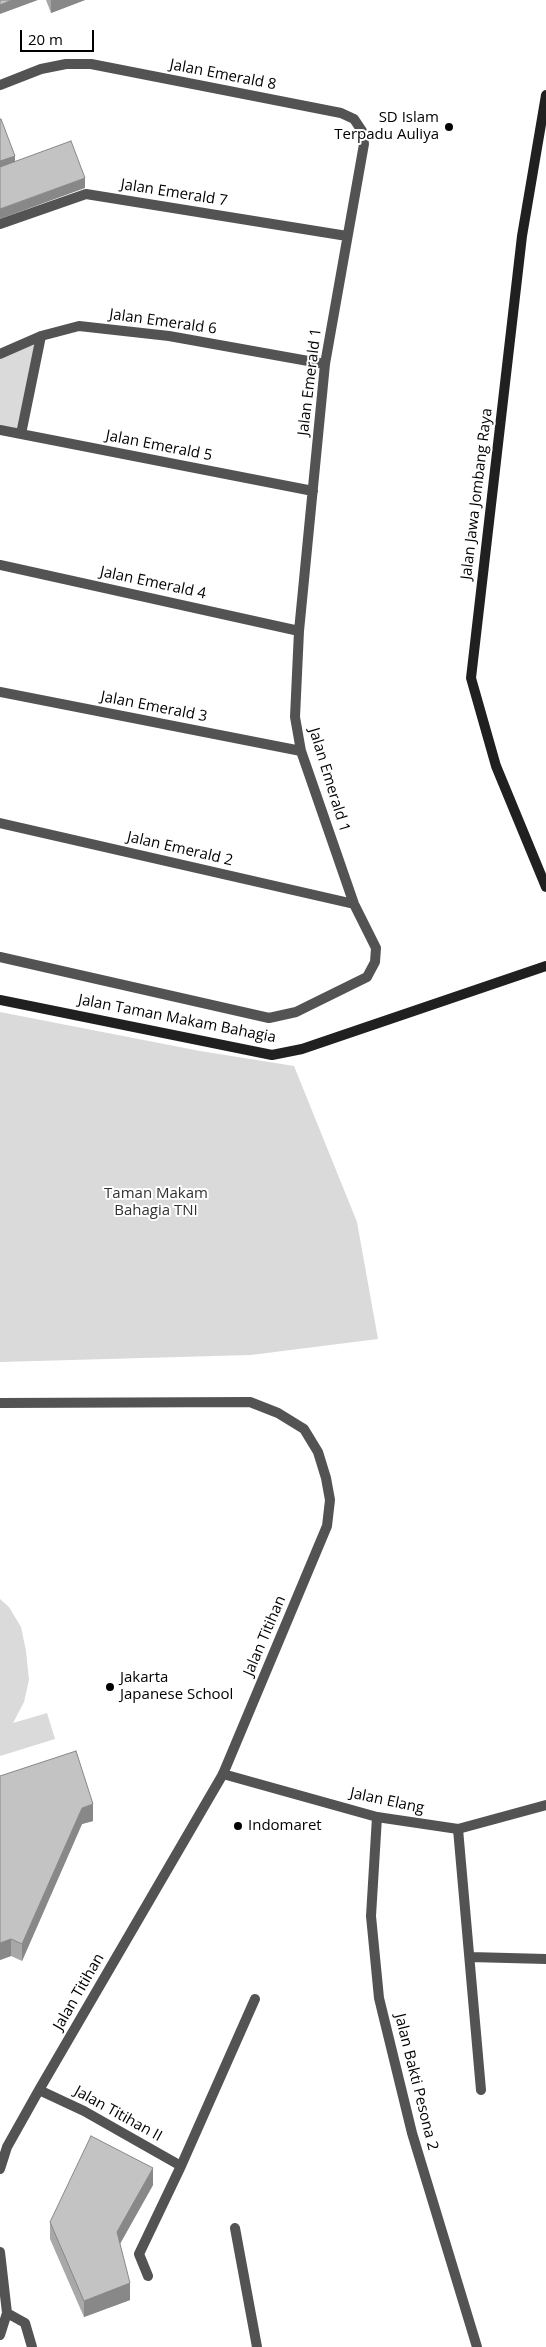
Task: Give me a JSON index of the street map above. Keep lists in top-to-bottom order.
{
  "streets": {
    "main road": ["Jalan Jawa Jombang Raya", "Jalan Taman Makam Bahagia"],
    "street": [
      "Jalan Emerald 8",
      "Jalan Emerald 7",
      "Jalan Emerald 6",
      "Jalan Emerald 1",
      "Jalan Emerald 5",
      "Jalan Emerald 4",
      "Jalan Emerald 3",
      "Jalan Emerald 2",
      "Jalan Titihan",
      "Jalan Elang",
      "Jalan Bakti Pesona 2",
      "Jalan Titihan II"
    ]
  },
  "crossings": [
    ["Jalan Emerald 8", "Jalan Emerald 1"],
    ["Jalan Emerald 7", "Jalan Emerald 1"],
    ["Jalan Emerald 6", "Jalan Emerald 1"],
    ["Jalan Emerald 1", "Jalan Emerald 5"],
    ["Jalan Emerald 1", "Jalan Emerald 4"],
    ["Jalan Emerald 1", "Jalan Emerald 3"],
    ["Jalan Emerald 1", "Jalan Emerald 2"],
    ["Jalan Titihan", "Jalan Elang"],
    ["Jalan Titihan", "Jalan Titihan II"],
    ["Jalan Elang", "Jalan Bakti Pesona 2"]
  ],
  "parks": ["Taman Makam Bahagia TNI"],
  "places": ["SD Islam Terpadu Auliya", "Jakarta Japanese School", "Indomaret"],
  "scale_bar": "20 m"
}
